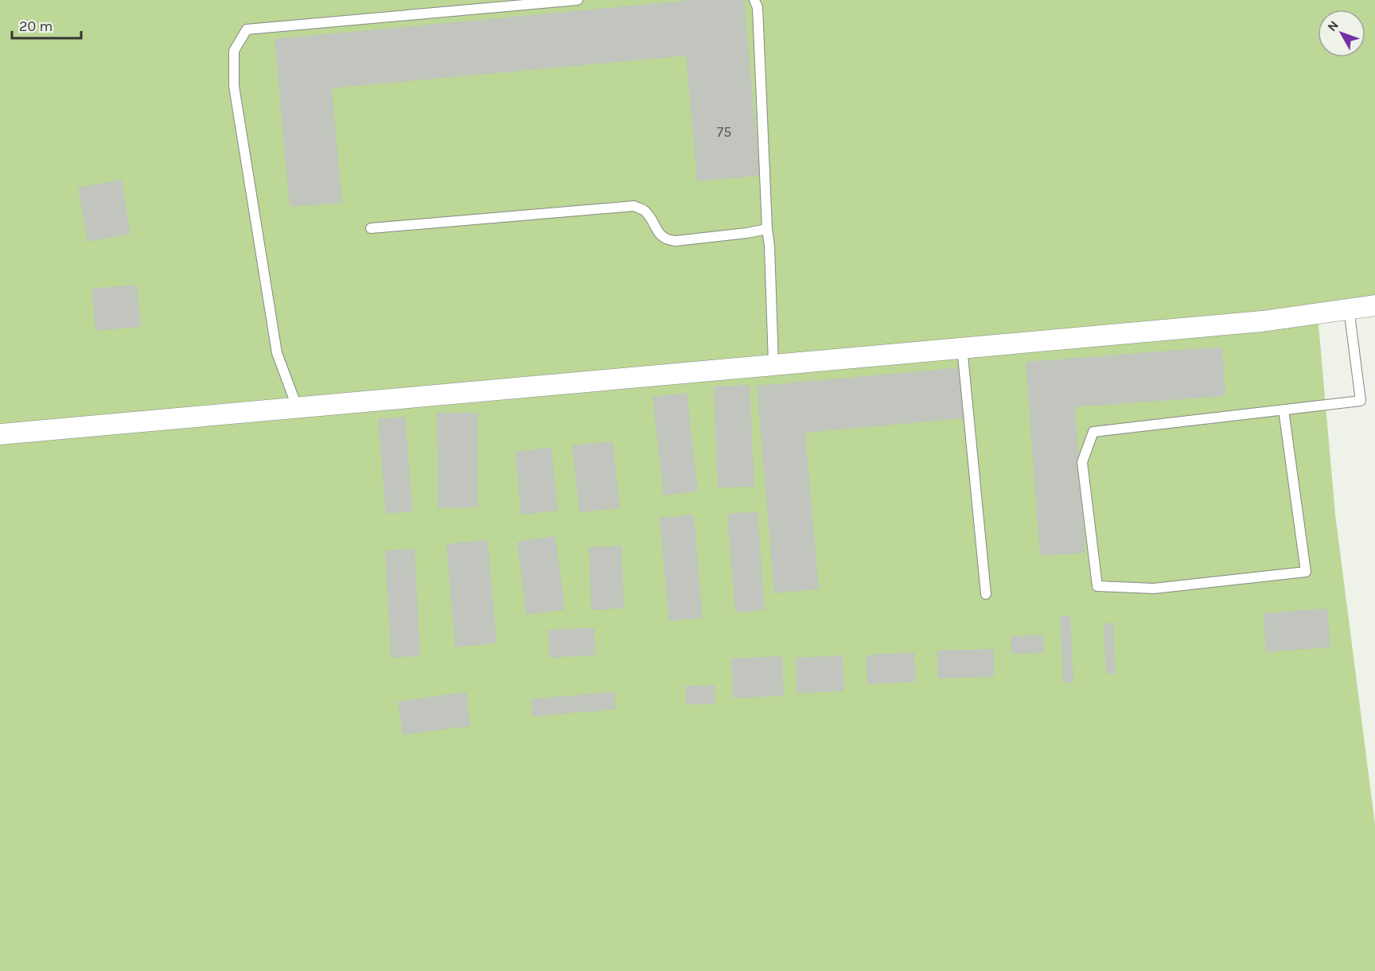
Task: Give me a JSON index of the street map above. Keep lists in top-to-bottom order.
{
  "house_numbers": ["75"],
  "scale_bar": "20 m",
  "north": "top left"
}
